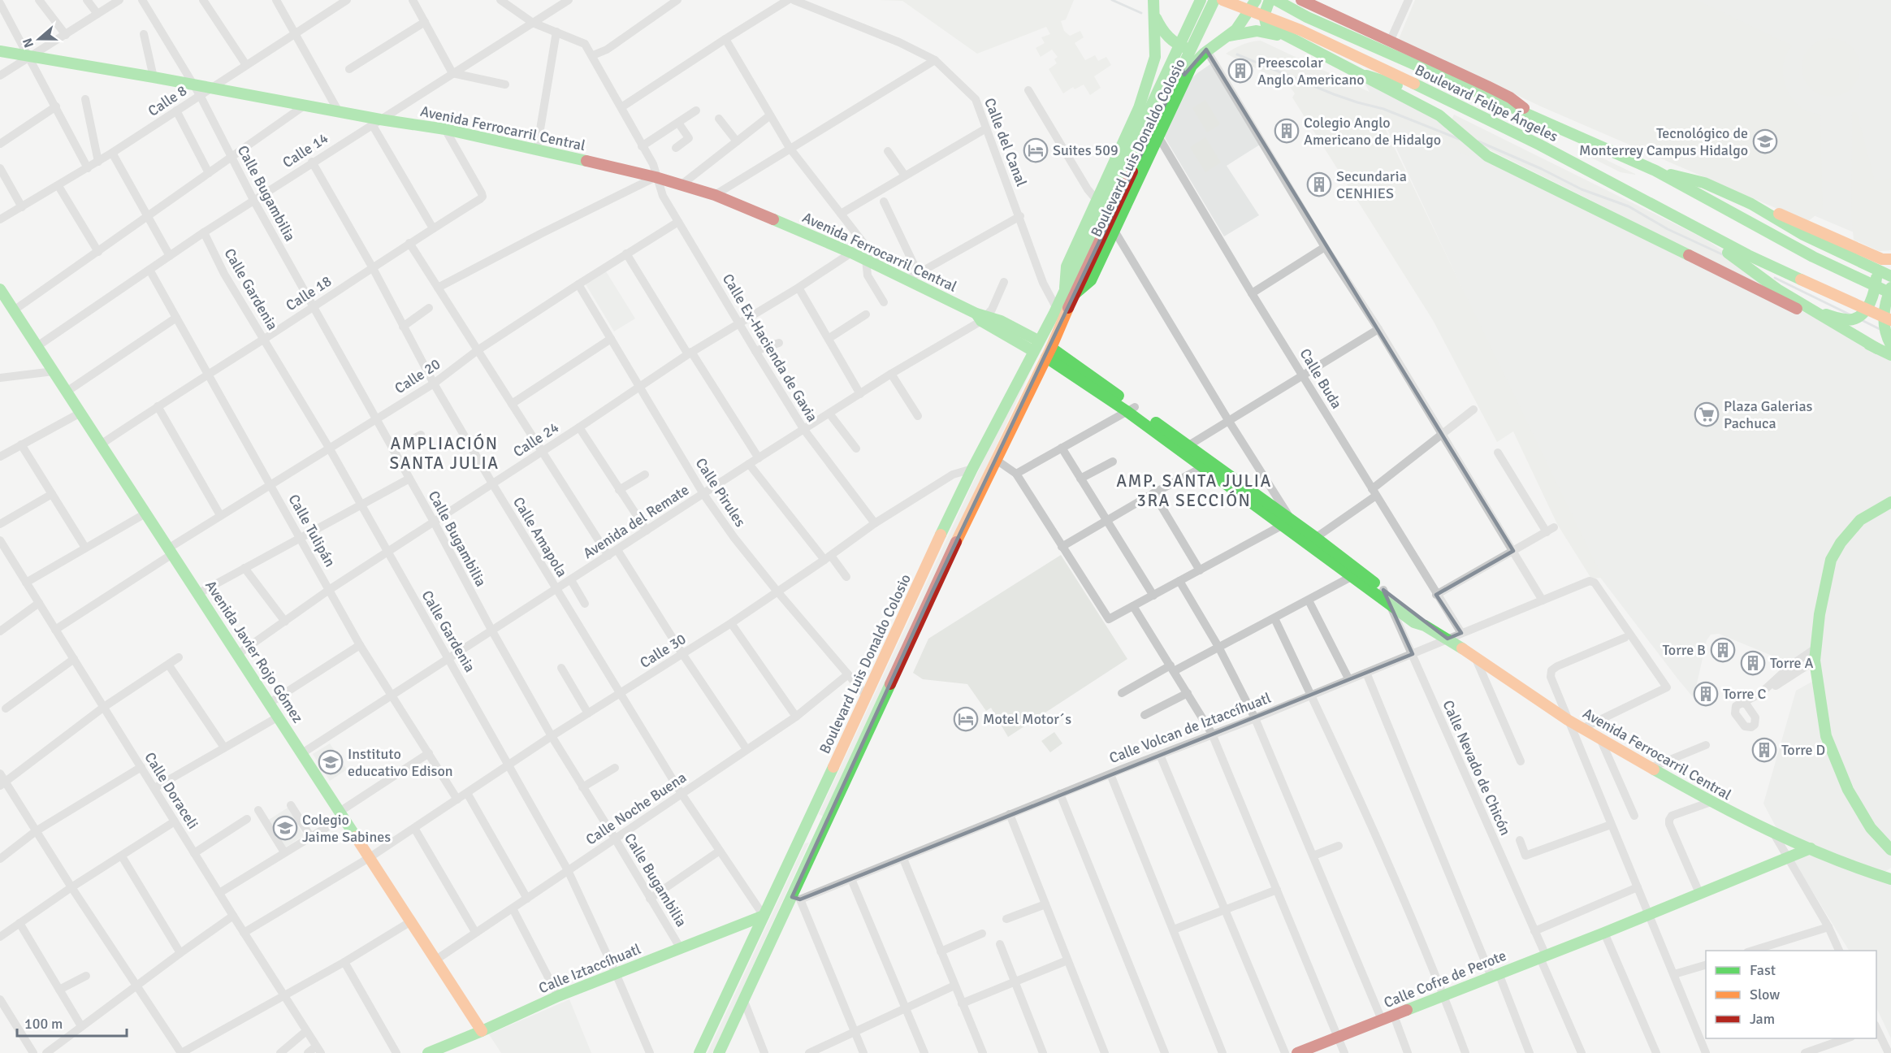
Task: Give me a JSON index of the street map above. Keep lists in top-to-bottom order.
{
  "streets": {
    "main road": [
      "Boulevard Felipe Ángeles",
      "Avenida Ferrocarril Central",
      "Boulevard Luis Donaldo Colosio",
      "Avenida Javier Rojo Gómez",
      "Calle Iztaccíhuatl",
      "Calle Cofre de Perote"
    ],
    "street": [
      "Calle 8",
      "Calle del Canal",
      "Calle 14",
      "Calle Bugambilia",
      "Calle Gardenia",
      "Calle 18",
      "Calle Ex-Hacienda de Gavia",
      "Calle 20",
      "Calle Buda",
      "Calle 24",
      "Calle Pirules",
      "Avenida del Remate",
      "Calle Tulipán",
      "Calle Amapola",
      "Calle 30",
      "Calle Volcan de Iztaccíhuatl",
      "Calle Nevado de Chicón",
      "Calle Doraceli",
      "Calle Noche Buena"
    ]
  },
  "crossings": [
    ["Calle 8", "Avenida Ferrocarril Central"],
    ["Calle 8", "Calle Bugambilia"],
    ["Avenida Ferrocarril Central", "Boulevard Luis Donaldo Colosio"],
    ["Avenida Ferrocarril Central", "Calle 14"],
    ["Avenida Ferrocarril Central", "Calle Bugambilia"],
    ["Avenida Ferrocarril Central", "Calle 18"],
    ["Avenida Ferrocarril Central", "Calle Ex-Hacienda de Gavia"],
    ["Avenida Ferrocarril Central", "Calle 24"],
    ["Avenida Ferrocarril Central", "Avenida del Remate"],
    ["Avenida Ferrocarril Central", "Calle Volcan de Iztaccíhuatl"],
    ["Avenida Ferrocarril Central", "Calle Nevado de Chicón"],
    ["Avenida Ferrocarril Central", "Calle Cofre de Perote"],
    ["Calle del Canal", "Boulevard Luis Donaldo Colosio"],
    ["Boulevard Luis Donaldo Colosio", "Calle Buda"],
    ["Boulevard Luis Donaldo Colosio", "Calle Pirules"],
    ["Boulevard Luis Donaldo Colosio", "Calle Amapola"],
    ["Boulevard Luis Donaldo Colosio", "Calle 30"],
    ["Boulevard Luis Donaldo Colosio", "Calle Volcan de Iztaccíhuatl"],
    ["Boulevard Luis Donaldo Colosio", "Calle Iztaccíhuatl"],
    ["Calle 14", "Calle Bugambilia"],
    ["Calle 14", "Calle Gardenia"],
    ["Calle 14", "Calle Tulipán"],
    ["Calle 14", "Calle Amapola"],
    ["Calle 14", "Avenida Javier Rojo Gómez"],
    ["Calle Bugambilia", "Calle 18"],
    ["Calle Bugambilia", "Calle 20"],
    ["Calle Bugambilia", "Calle 24"],
    ["Calle Bugambilia", "Avenida del Remate"],
    ["Calle Bugambilia", "Calle 30"],
    ["Calle Bugambilia", "Calle Noche Buena"],
    ["Calle Bugambilia", "Calle Iztaccíhuatl"],
    ["Calle Gardenia", "Calle 18"],
    ["Calle Gardenia", "Calle 20"],
    ["Calle Gardenia", "Calle 24"],
    ["Calle Gardenia", "Avenida del Remate"],
    ["Calle Gardenia", "Calle 30"],
    ["Calle Gardenia", "Calle Noche Buena"],
    ["Calle Gardenia", "Calle Iztaccíhuatl"],
    ["Calle 18", "Calle Tulipán"],
    ["Calle 18", "Calle Amapola"],
    ["Calle 18", "Avenida Javier Rojo Gómez"],
    ["Calle Ex-Hacienda de Gavia", "Calle 20"],
    ["Calle Ex-Hacienda de Gavia", "Calle 24"],
    ["Calle Ex-Hacienda de Gavia", "Avenida del Remate"],
    ["Calle Ex-Hacienda de Gavia", "Calle 30"],
    ["Calle 20", "Calle Pirules"],
    ["Calle 20", "Calle Tulipán"],
    ["Calle 20", "Calle Amapola"],
    ["Calle 20", "Avenida Javier Rojo Gómez"],
    ["Calle 20", "Calle Doraceli"],
    ["Calle Buda", "Calle Volcan de Iztaccíhuatl"],
    ["Calle 24", "Calle Pirules"],
    ["Calle 24", "Calle Tulipán"],
    ["Calle 24", "Calle Amapola"],
    ["Calle 24", "Avenida Javier Rojo Gómez"],
    ["Calle Pirules", "Avenida del Remate"],
    ["Calle Pirules", "Calle 30"],
    ["Calle Pirules", "Calle Noche Buena"],
    ["Avenida del Remate", "Calle Tulipán"],
    ["Avenida del Remate", "Calle Amapola"],
    ["Avenida del Remate", "Avenida Javier Rojo Gómez"],
    ["Calle Tulipán", "Calle 30"],
    ["Calle Amapola", "Calle 30"],
    ["Calle Amapola", "Calle Noche Buena"],
    ["Calle Amapola", "Calle Iztaccíhuatl"],
    ["Calle 30", "Avenida Javier Rojo Gómez"],
    ["Calle 30", "Calle Doraceli"],
    ["Avenida Javier Rojo Gómez", "Calle Noche Buena"],
    ["Avenida Javier Rojo Gómez", "Calle Iztaccíhuatl"],
    ["Calle Volcan de Iztaccíhuatl", "Calle Nevado de Chicón"],
    ["Calle Nevado de Chicón", "Calle Cofre de Perote"]
  ],
  "districts": ["AMPLIACIÓN SANTA JULIA", "AMP. SANTA JULIA 3RA SECCIÓN"],
  "places": {
    "building": [
      "Preescolar Anglo Americano",
      "Colegio Anglo Americano de Hidalgo",
      "Secundaria CENHIES",
      "Torre B",
      "Torre A",
      "Torre C",
      "Torre D"
    ],
    "school or university": ["Tecnológico de Monterrey Campus Hidalgo", "Instituto educativo Edison", "Colegio Jaime Sabines"],
    "hotel": ["Suites 509", "Motel Motor´s"],
    "supermarket": ["Plaza Galerias Pachuca"]
  },
  "legend": ["Fast", "Slow", "Jam"],
  "scale_bar": "100 m",
  "north": "left"
}
